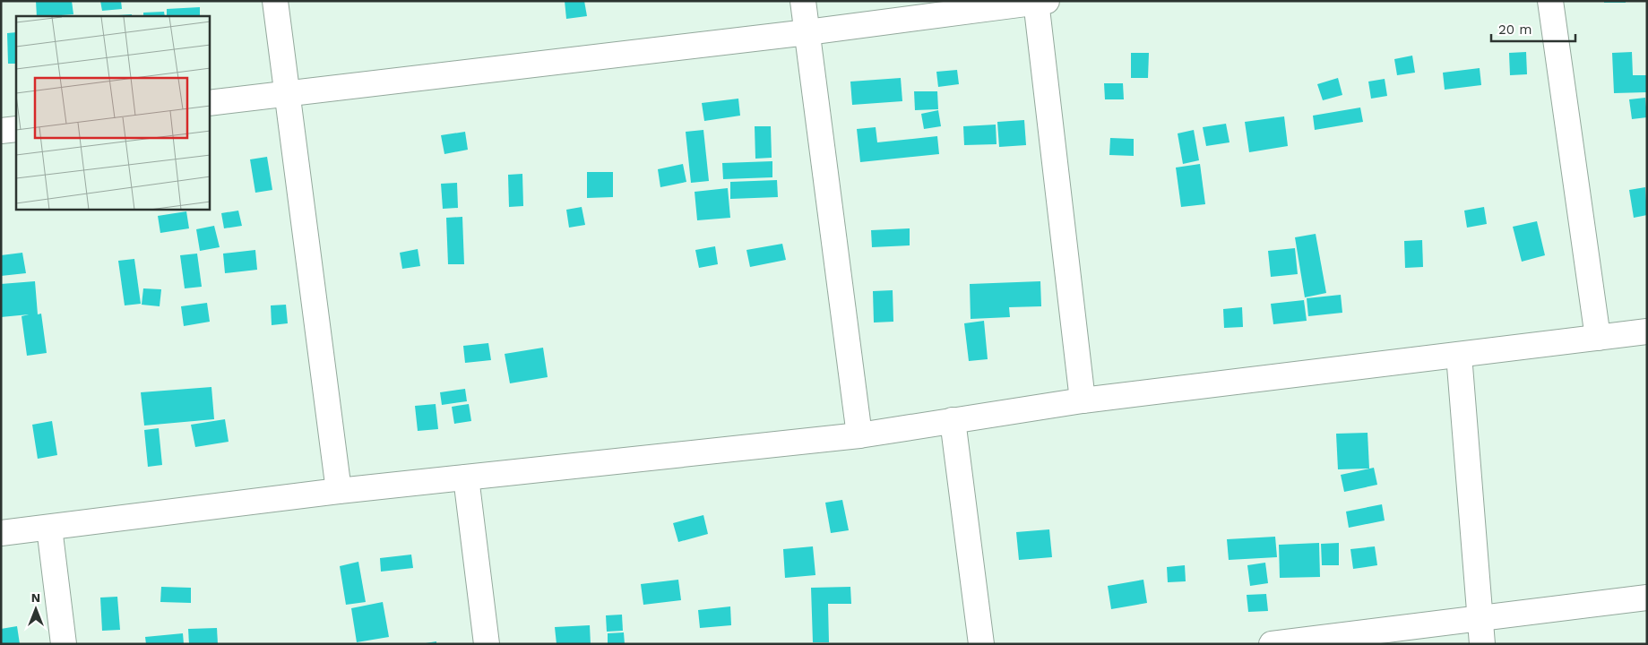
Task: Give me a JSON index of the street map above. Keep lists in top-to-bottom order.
{
  "scale_bar": "20 m",
  "north": "top"
}
